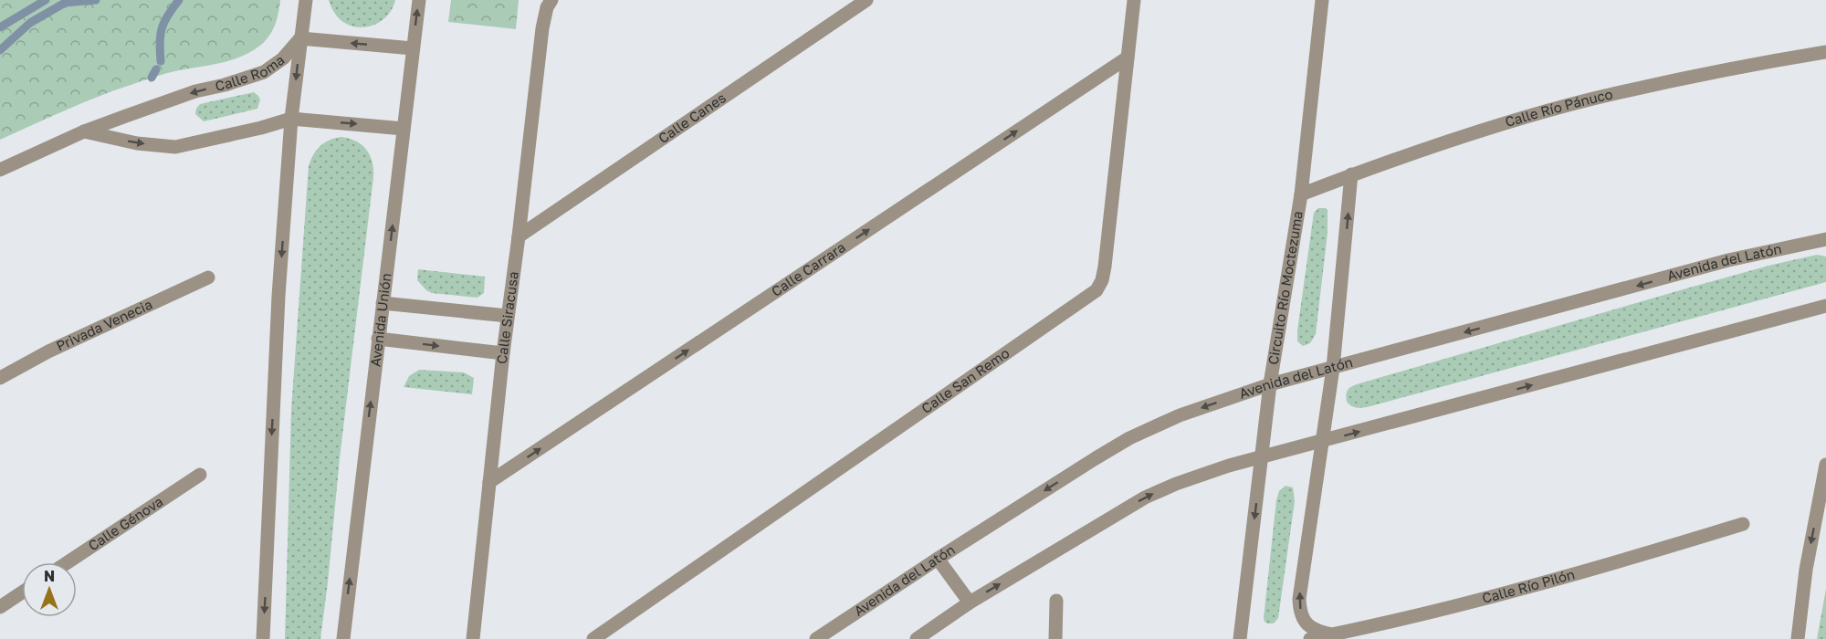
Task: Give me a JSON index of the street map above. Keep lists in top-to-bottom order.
{
  "streets": {
    "street": [
      "Calle Roma",
      "Calle Río Pánuco",
      "Calle Canes",
      "Avenida del Latón",
      "Calle Carrara",
      "Circuito Río Moctezuma",
      "Calle Siracusa",
      "Avenida Unión",
      "Privada Venecia",
      "Calle San Remo",
      "Calle Génova",
      "Calle Río Pilón"
    ]
  },
  "crossings": [
    ["Calle Río Pánuco", "Circuito Río Moctezuma"],
    ["Calle Canes", "Calle Siracusa"],
    ["Avenida del Latón", "Circuito Río Moctezuma"],
    ["Calle Carrara", "Calle Siracusa"],
    ["Calle Carrara", "Calle San Remo"]
  ],
  "one_way": ["Calle Carrara"],
  "north": "top"
}
